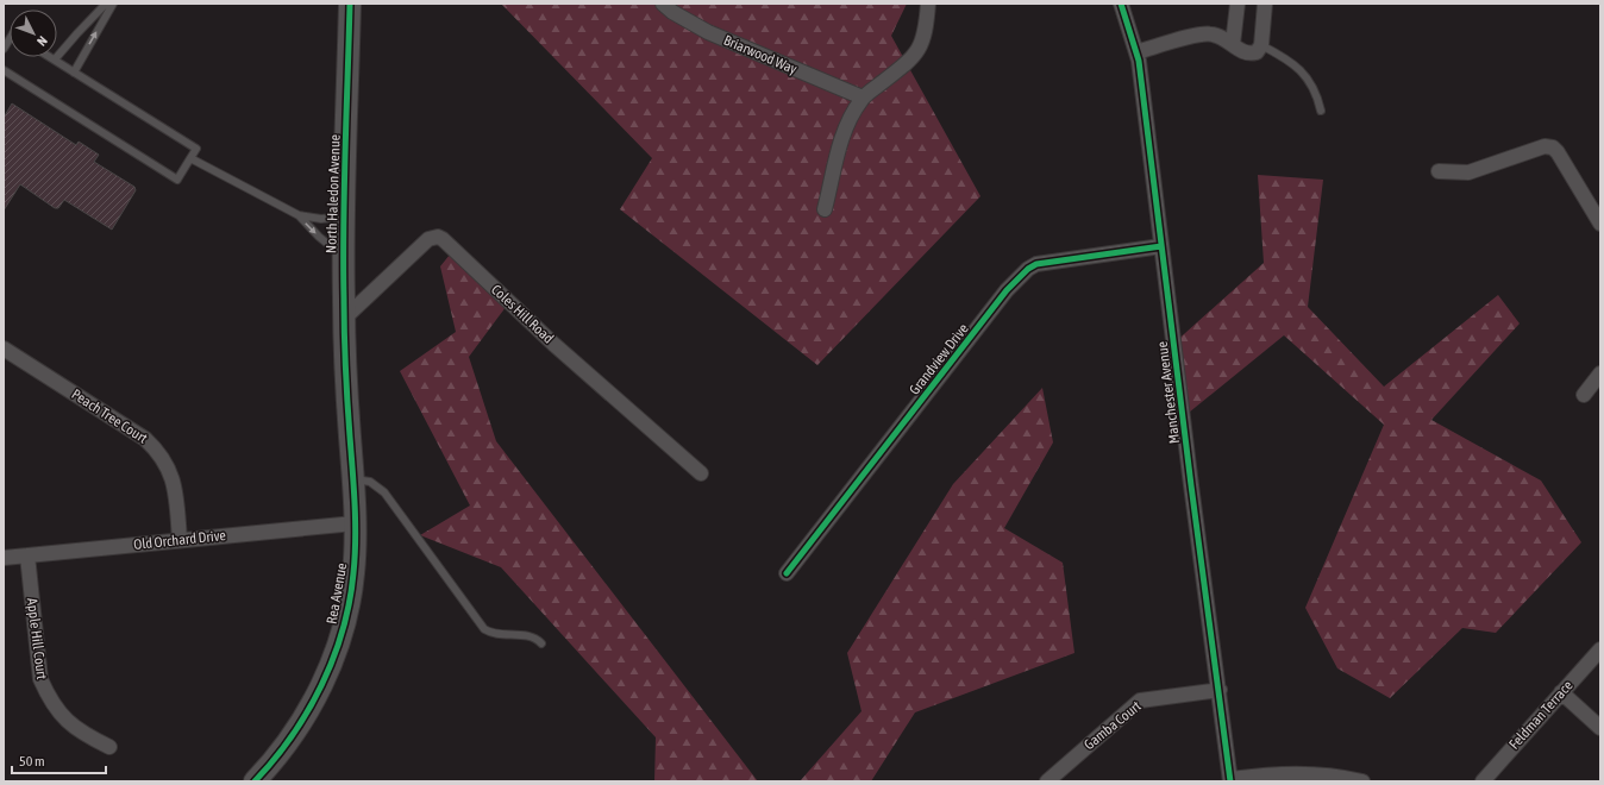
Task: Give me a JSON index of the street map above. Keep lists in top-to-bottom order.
{
  "streets": {
    "street": [
      "Briarwood Way",
      "North Haledon Avenue",
      "Coles Hill Road",
      "Grandview Drive",
      "Manchester Avenue",
      "Peach Tree Court",
      "Old Orchard Drive",
      "Rea Avenue",
      "Apple Hill Court",
      "Feldman Terrace",
      "Gamba Court"
    ]
  },
  "crossings": [
    ["North Haledon Avenue", "Coles Hill Road"],
    ["North Haledon Avenue", "Rea Avenue"],
    ["Grandview Drive", "Manchester Avenue"],
    ["Manchester Avenue", "Gamba Court"],
    ["Peach Tree Court", "Old Orchard Drive"],
    ["Old Orchard Drive", "Rea Avenue"],
    ["Old Orchard Drive", "Apple Hill Court"]
  ],
  "scale_bar": "50 m",
  "north": "bottom right"
}
